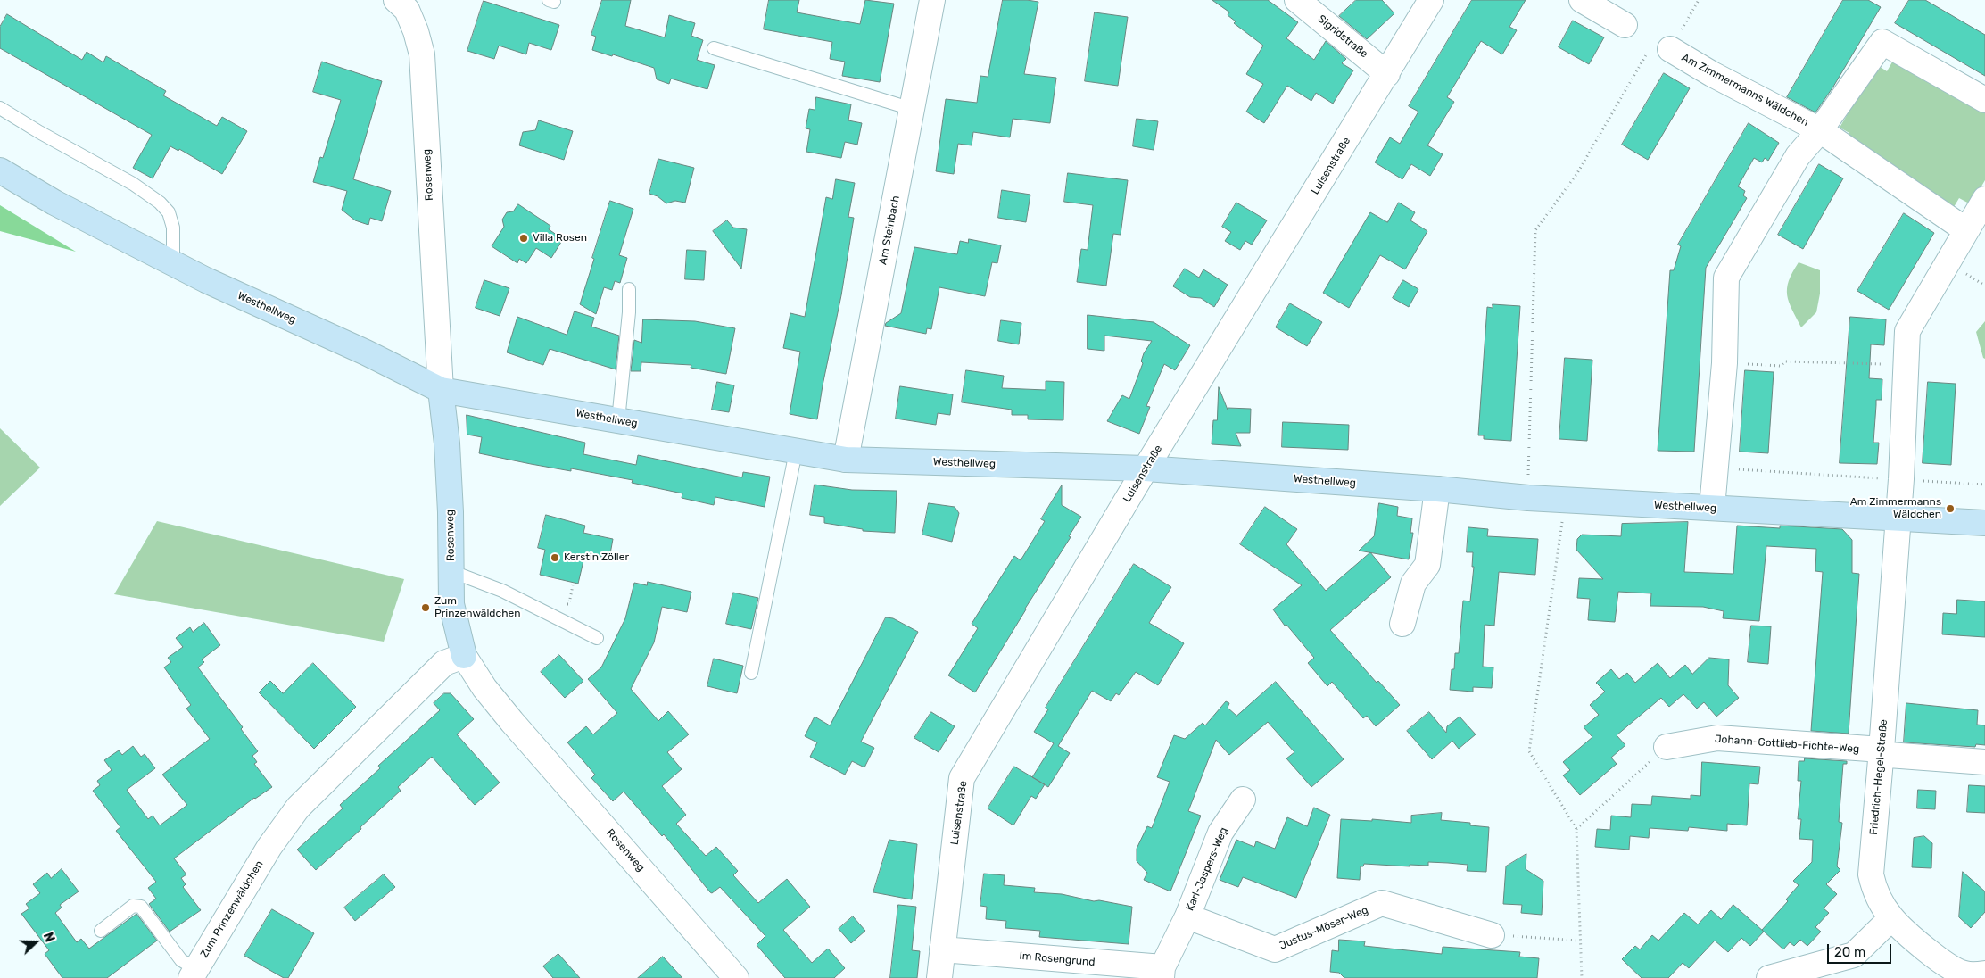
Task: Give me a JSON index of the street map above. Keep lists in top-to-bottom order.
{
  "streets": {
    "street": [
      "Sigridstraße",
      "Am Zimmermanns Wäldchen",
      "Luisenstraße",
      "Rosenweg",
      "Am Steinbach",
      "Westhellweg",
      "Johann-Gottlieb-Fichte-Weg",
      "Friedrich-Hegel-Straße",
      "Karl-Jaspers-Weg",
      "Zum Prinzenwäldchen",
      "Justus-Möser-Weg",
      "Im Rosengrund"
    ]
  },
  "crossings": [
    ["Sigridstraße", "Luisenstraße"],
    ["Am Zimmermanns Wäldchen", "Westhellweg"],
    ["Luisenstraße", "Westhellweg"],
    ["Luisenstraße", "Im Rosengrund"],
    ["Rosenweg", "Westhellweg"],
    ["Rosenweg", "Zum Prinzenwäldchen"],
    ["Am Steinbach", "Westhellweg"],
    ["Westhellweg", "Friedrich-Hegel-Straße"],
    ["Johann-Gottlieb-Fichte-Weg", "Friedrich-Hegel-Straße"],
    ["Karl-Jaspers-Weg", "Justus-Möser-Weg"]
  ],
  "places": [
    "Villa Rosen",
    "Am Zimmermanns Wäldchen",
    "Kerstin Zöller",
    "Zum Prinzenwäldchen"
  ],
  "scale_bar": "20 m",
  "north": "right"
}
